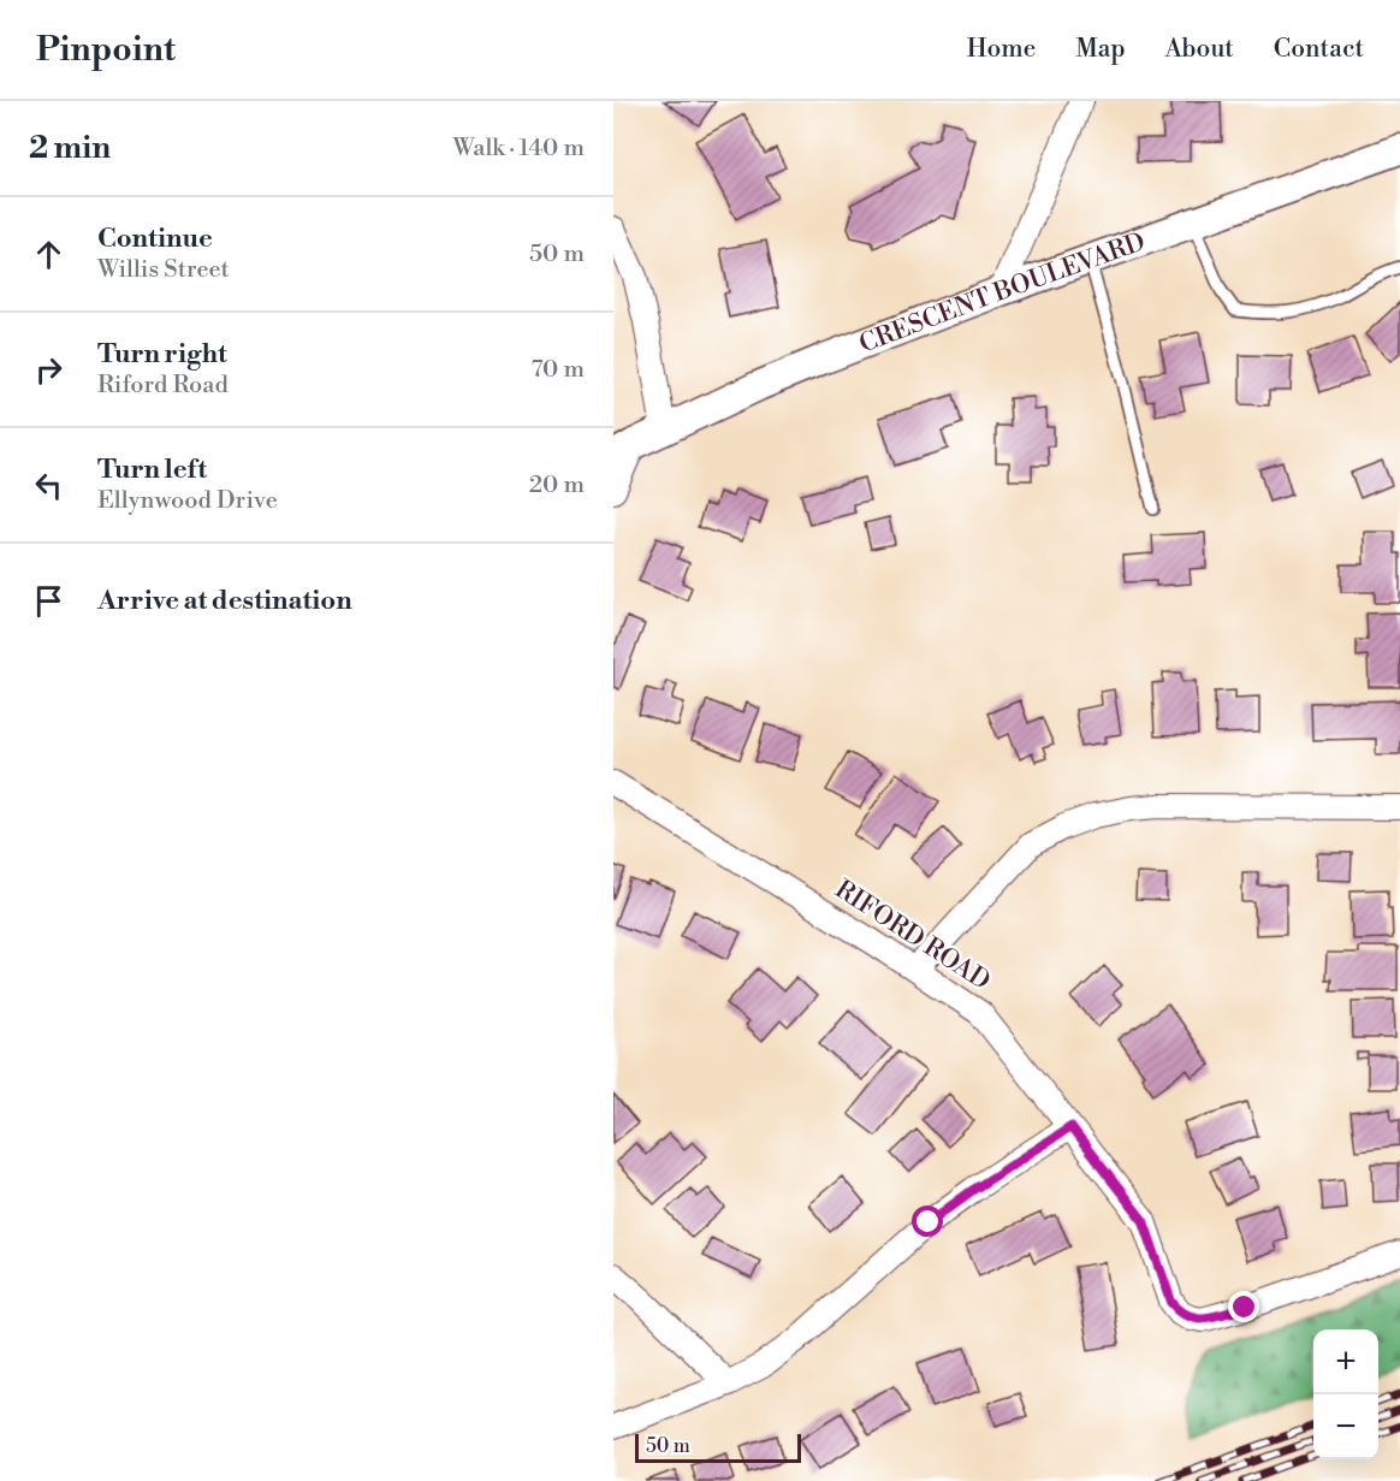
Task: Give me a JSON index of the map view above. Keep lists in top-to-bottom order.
{
  "streets": {
    "street": ["CRESCENT BOULEVARD", "RIFORD ROAD"]
  },
  "scale_bar": "50 m",
  "page": {
    "header": "Pinpoint",
    "nav": [
      "Home",
      "Map",
      "About",
      "Contact"
    ],
    "heading": ["2 min", "Walk · 140 m"],
    "list": [
      ["Continue", "Willis Street", "50 m"],
      ["Turn right", "Riford Road", "70 m"],
      ["Turn left", "Ellynwood Drive", "20 m"],
      "Arrive at destination"
    ],
    "map_buttons": ["+", "−"],
    "scale": "50 m"
  }
}
